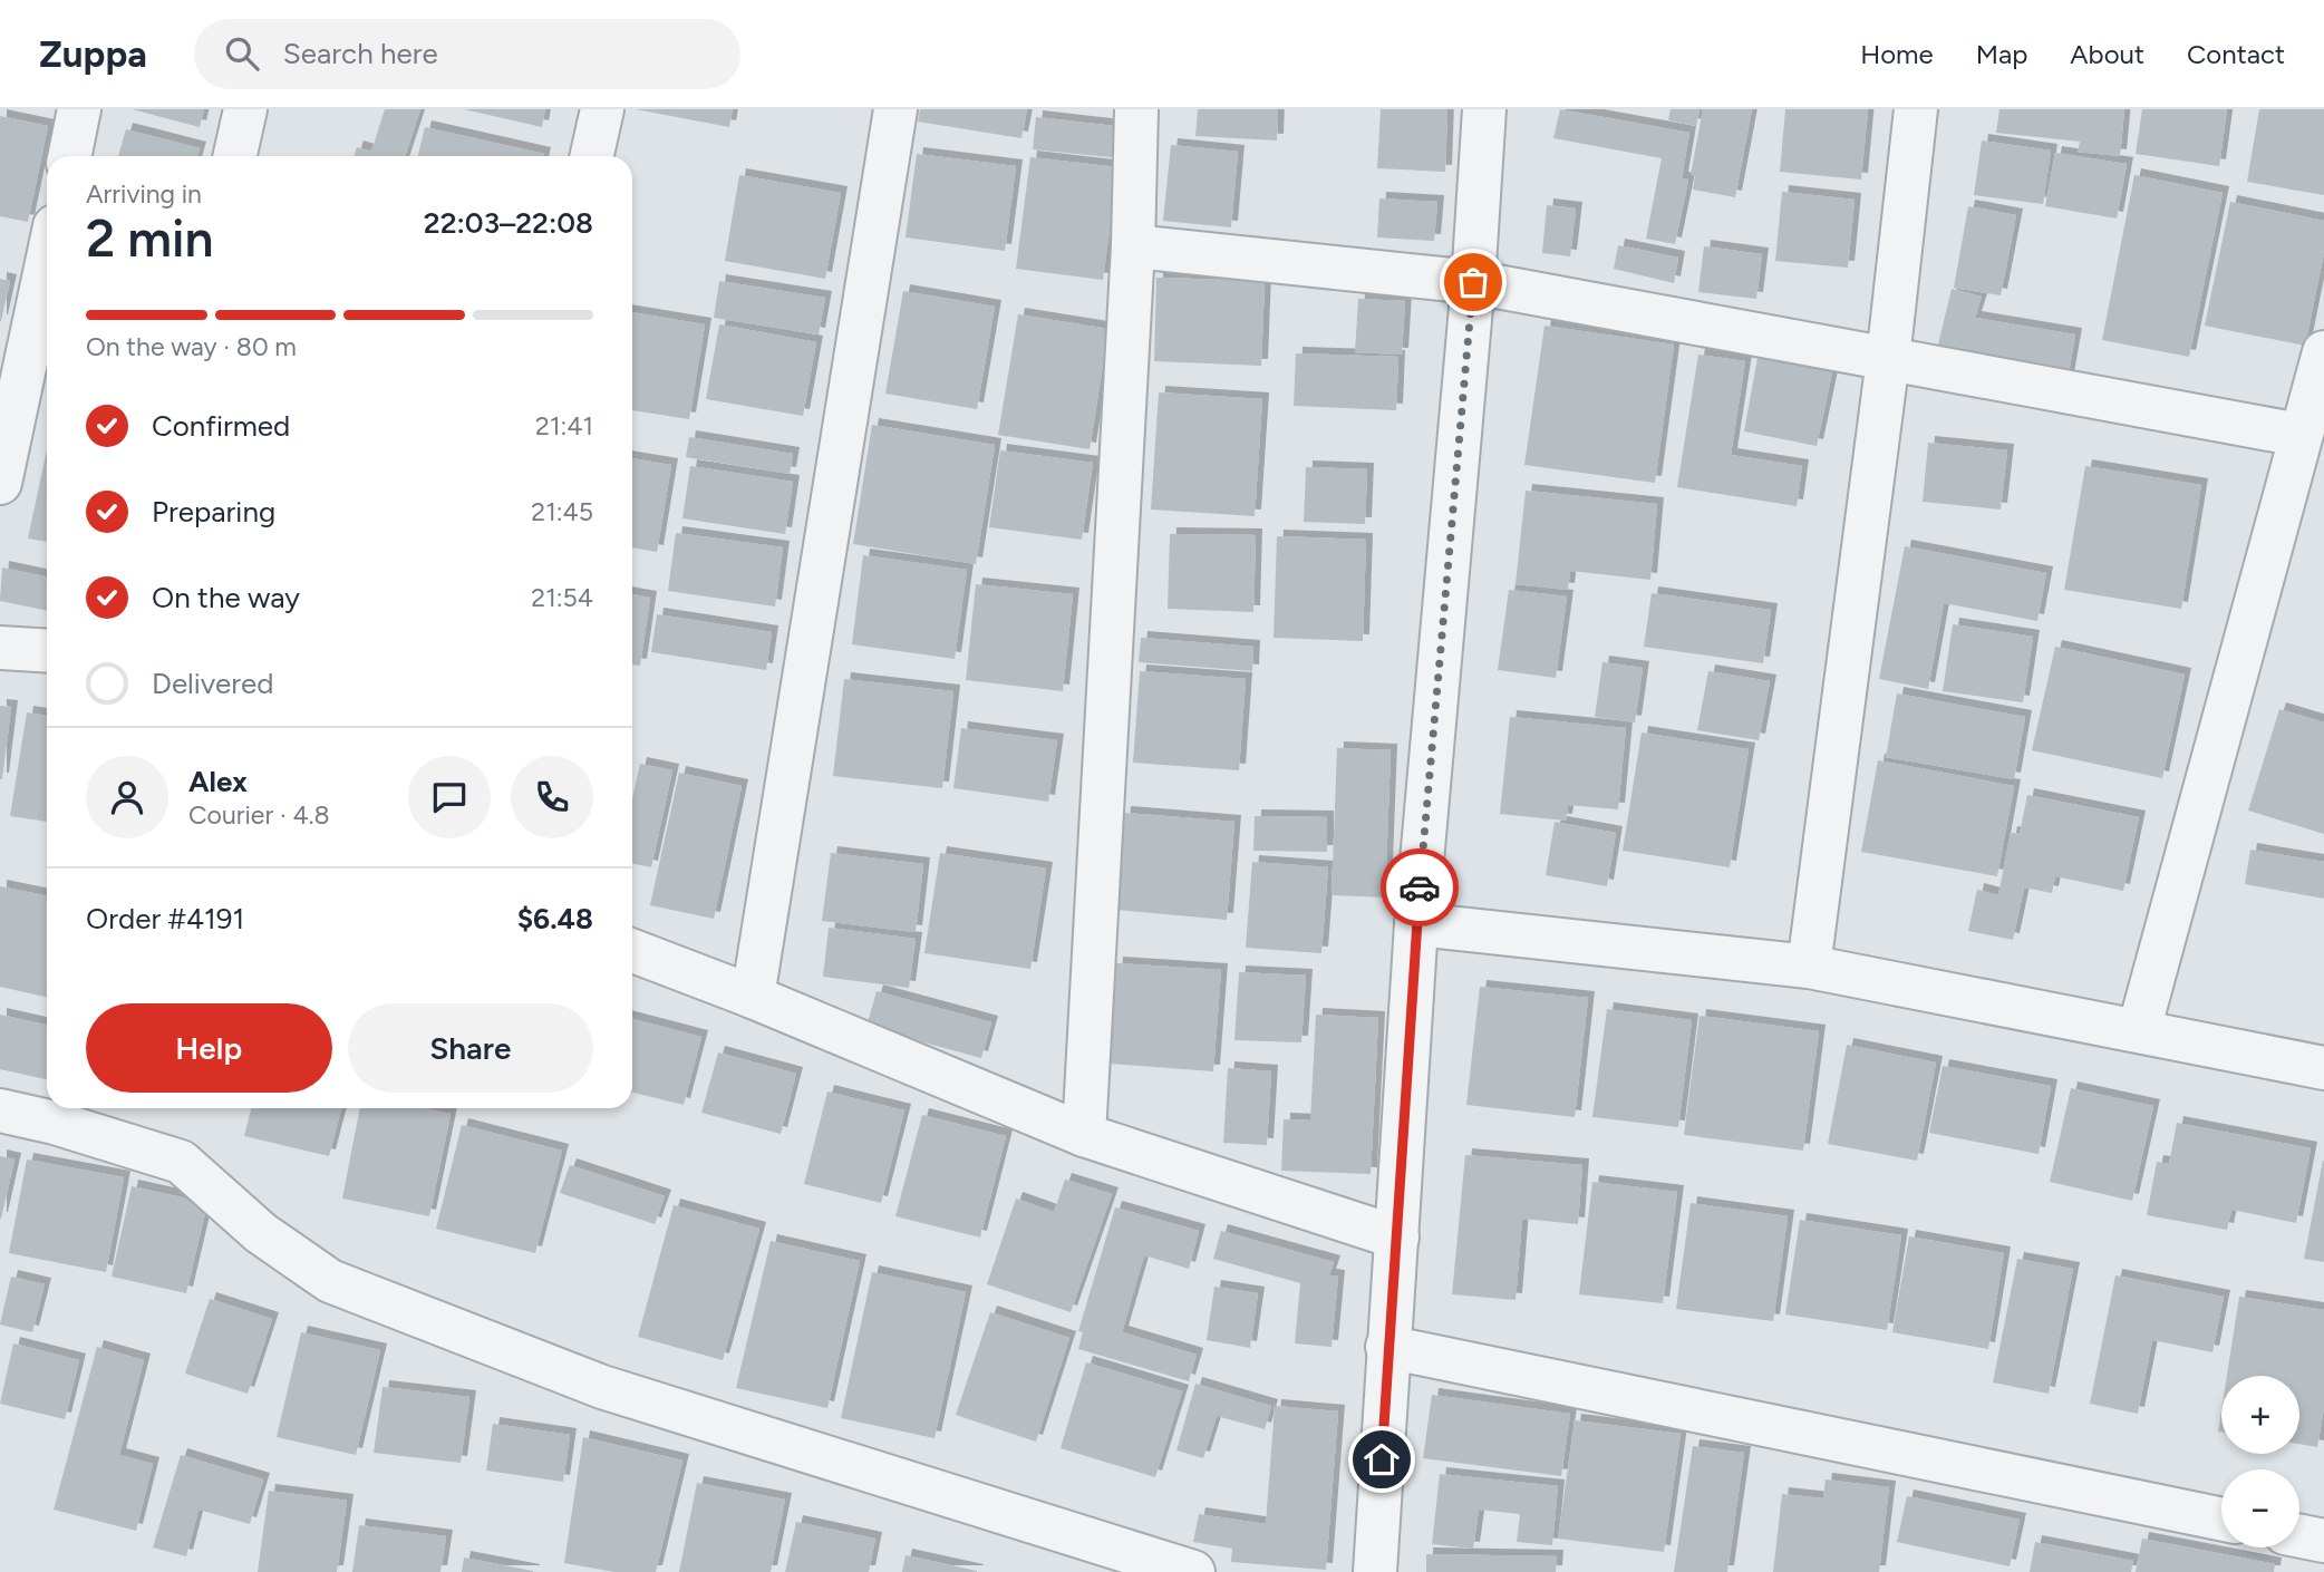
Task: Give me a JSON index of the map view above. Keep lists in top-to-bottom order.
{
  "page": {
    "header": "Zuppa",
    "search": "Search here",
    "nav": [
      "Home",
      "Map",
      "About",
      "Contact"
    ],
    "heading": ["2 min", "Arriving in", "22:03–22:08"],
    "panel": [
      "Alex",
      "Courier · 4.8",
      "Order #4191",
      "$6.48"
    ],
    "bar": "On the way · 80 m",
    "list": [
      ["Confirmed", "21:41"],
      ["Preparing", "21:45"],
      ["On the way", "21:54"],
      "Delivered"
    ],
    "buttons": ["Help", "Share"],
    "map_buttons": ["+", "−"]
  }
}
